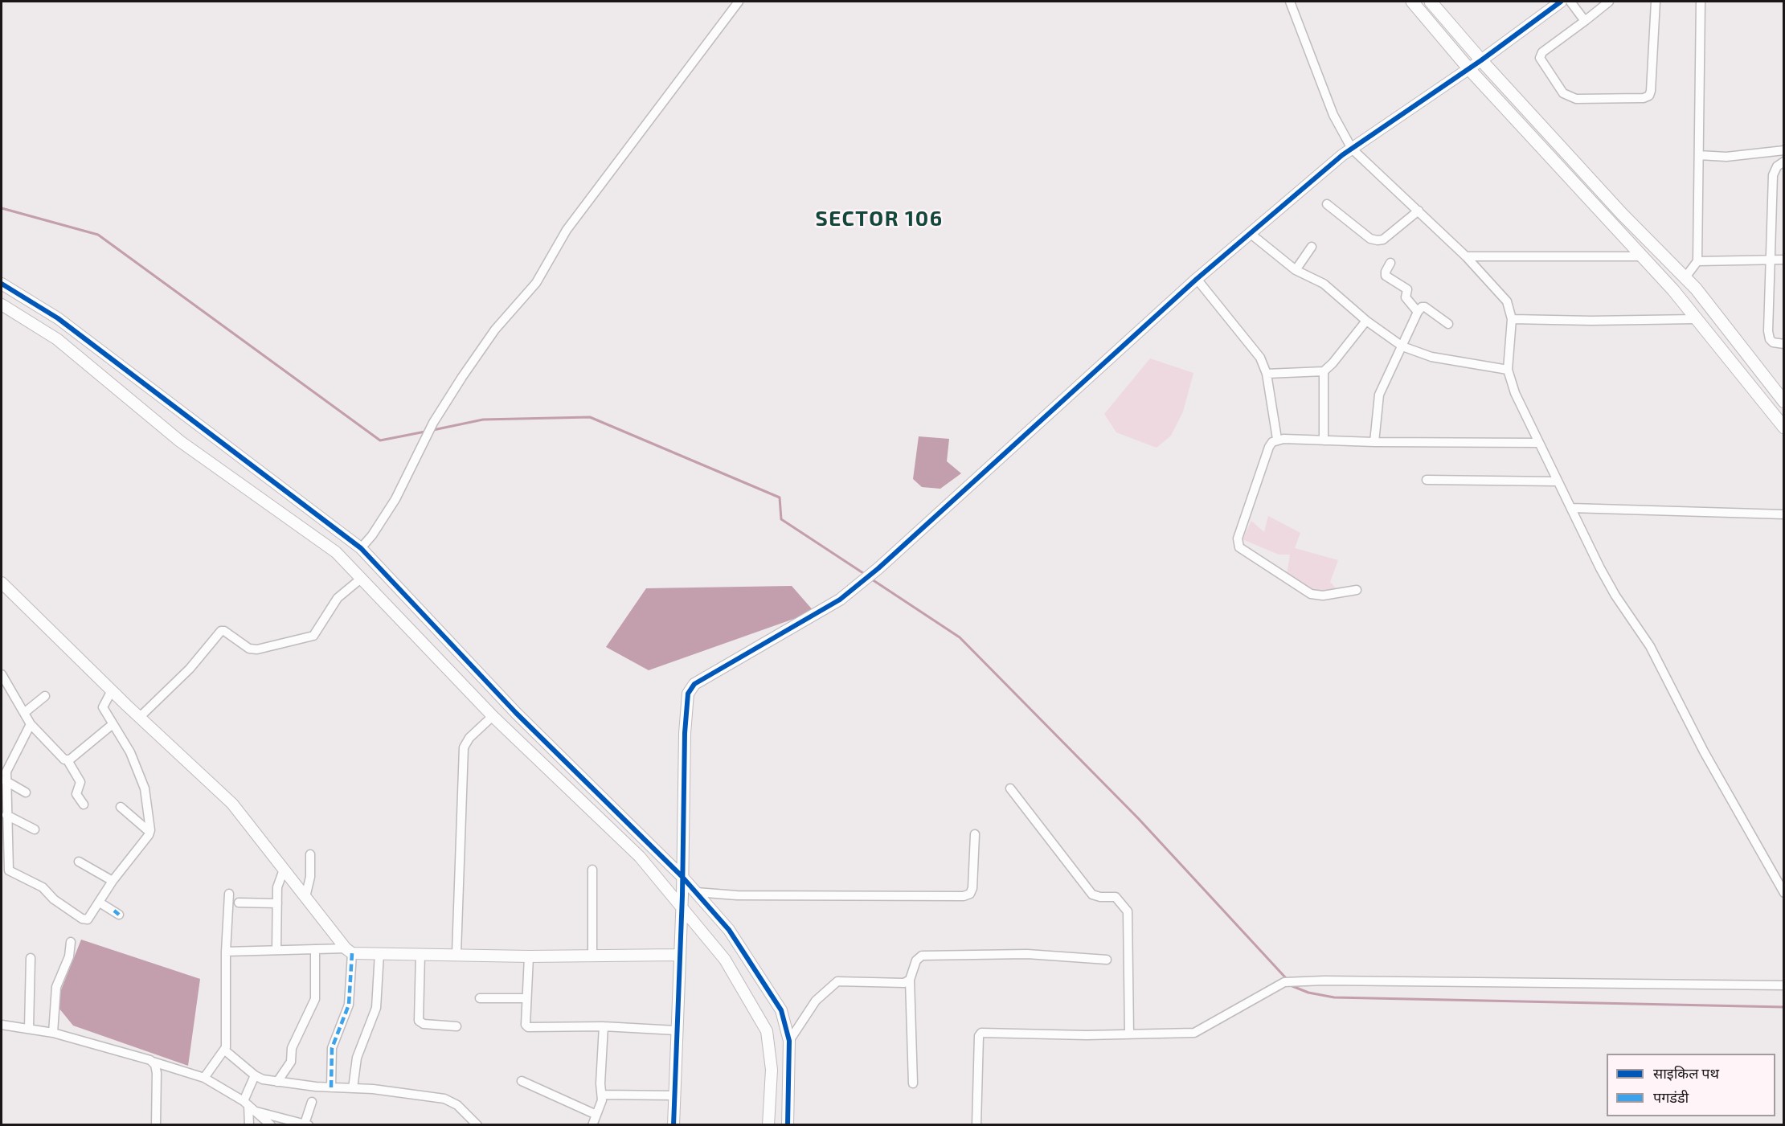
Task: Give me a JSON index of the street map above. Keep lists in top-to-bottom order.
{
  "districts": ["SECTOR 106"],
  "legend": ["साइकिल पथ", "पगडंडी"]
}
